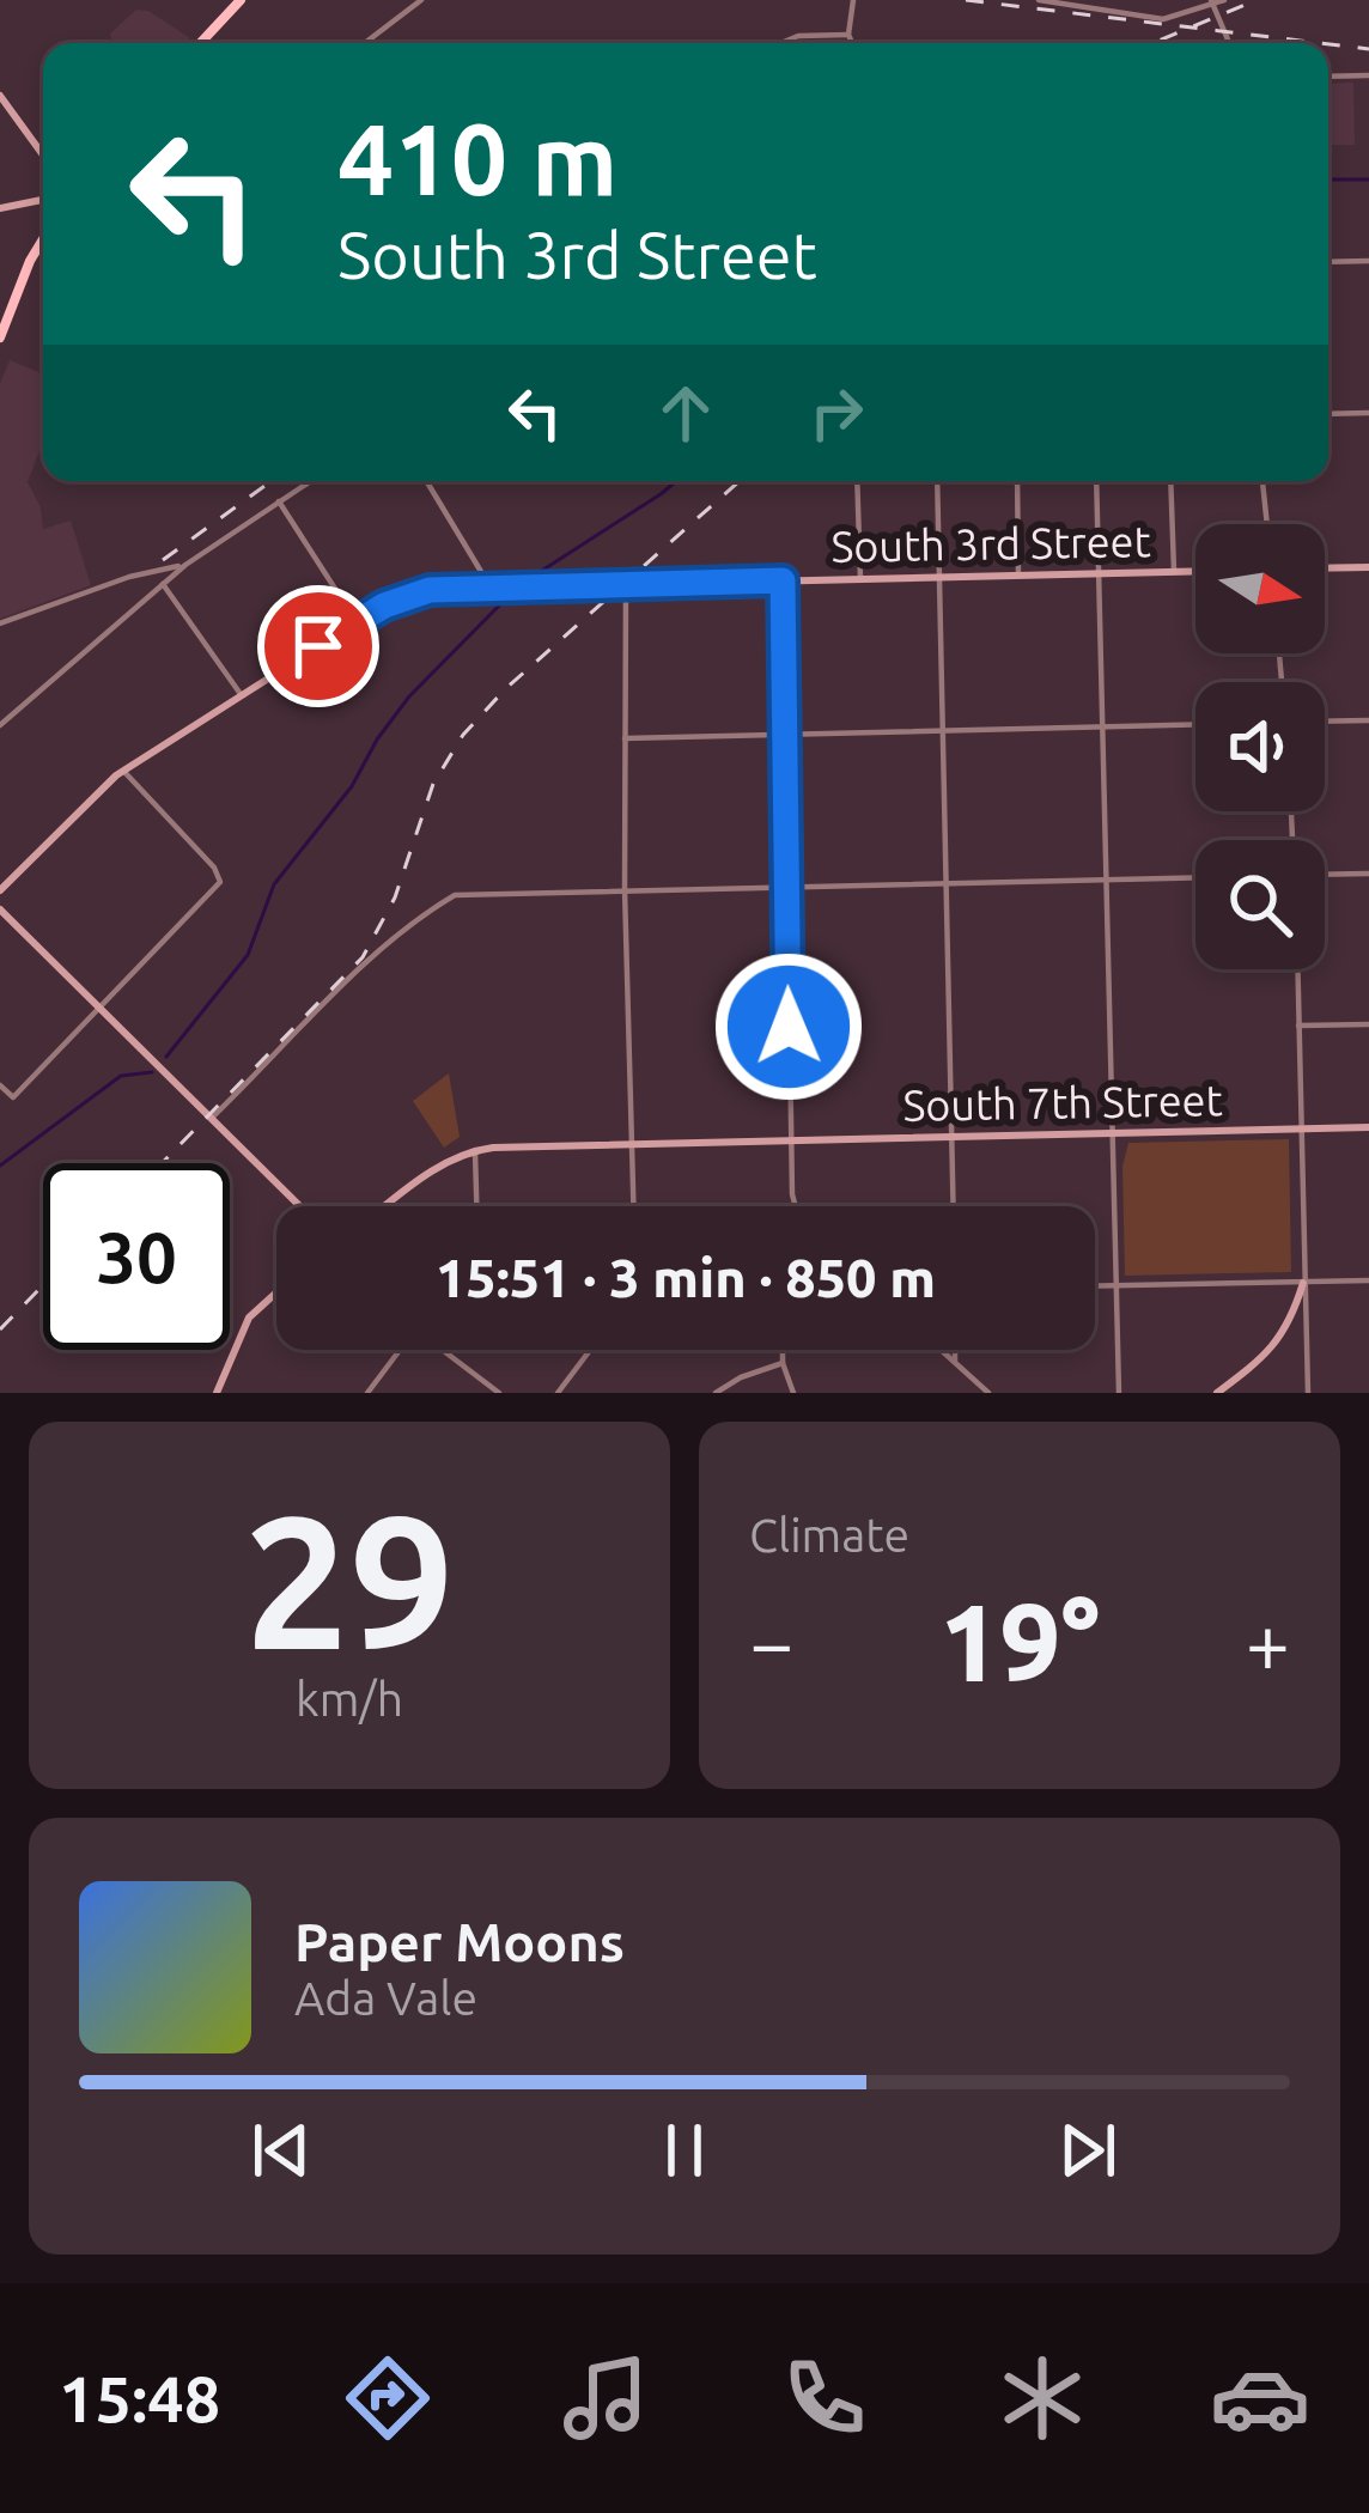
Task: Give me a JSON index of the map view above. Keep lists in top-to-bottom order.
{
  "streets": {
    "street": ["South 3rd Street", "South 7th Street"]
  },
  "north": "right",
  "page": {
    "turn": ["410 m", "South 3rd Street"],
    "limit": "30",
    "trip": "15:51 · 3 min · 850 m",
    "tile": [
      ["29", "km/h"],
      "Climate"
    ],
    "heat": ["−", "19°", "+"],
    "song": ["Paper Moons", "Ada Vale"],
    "tabs": "15:48"
  }
}
